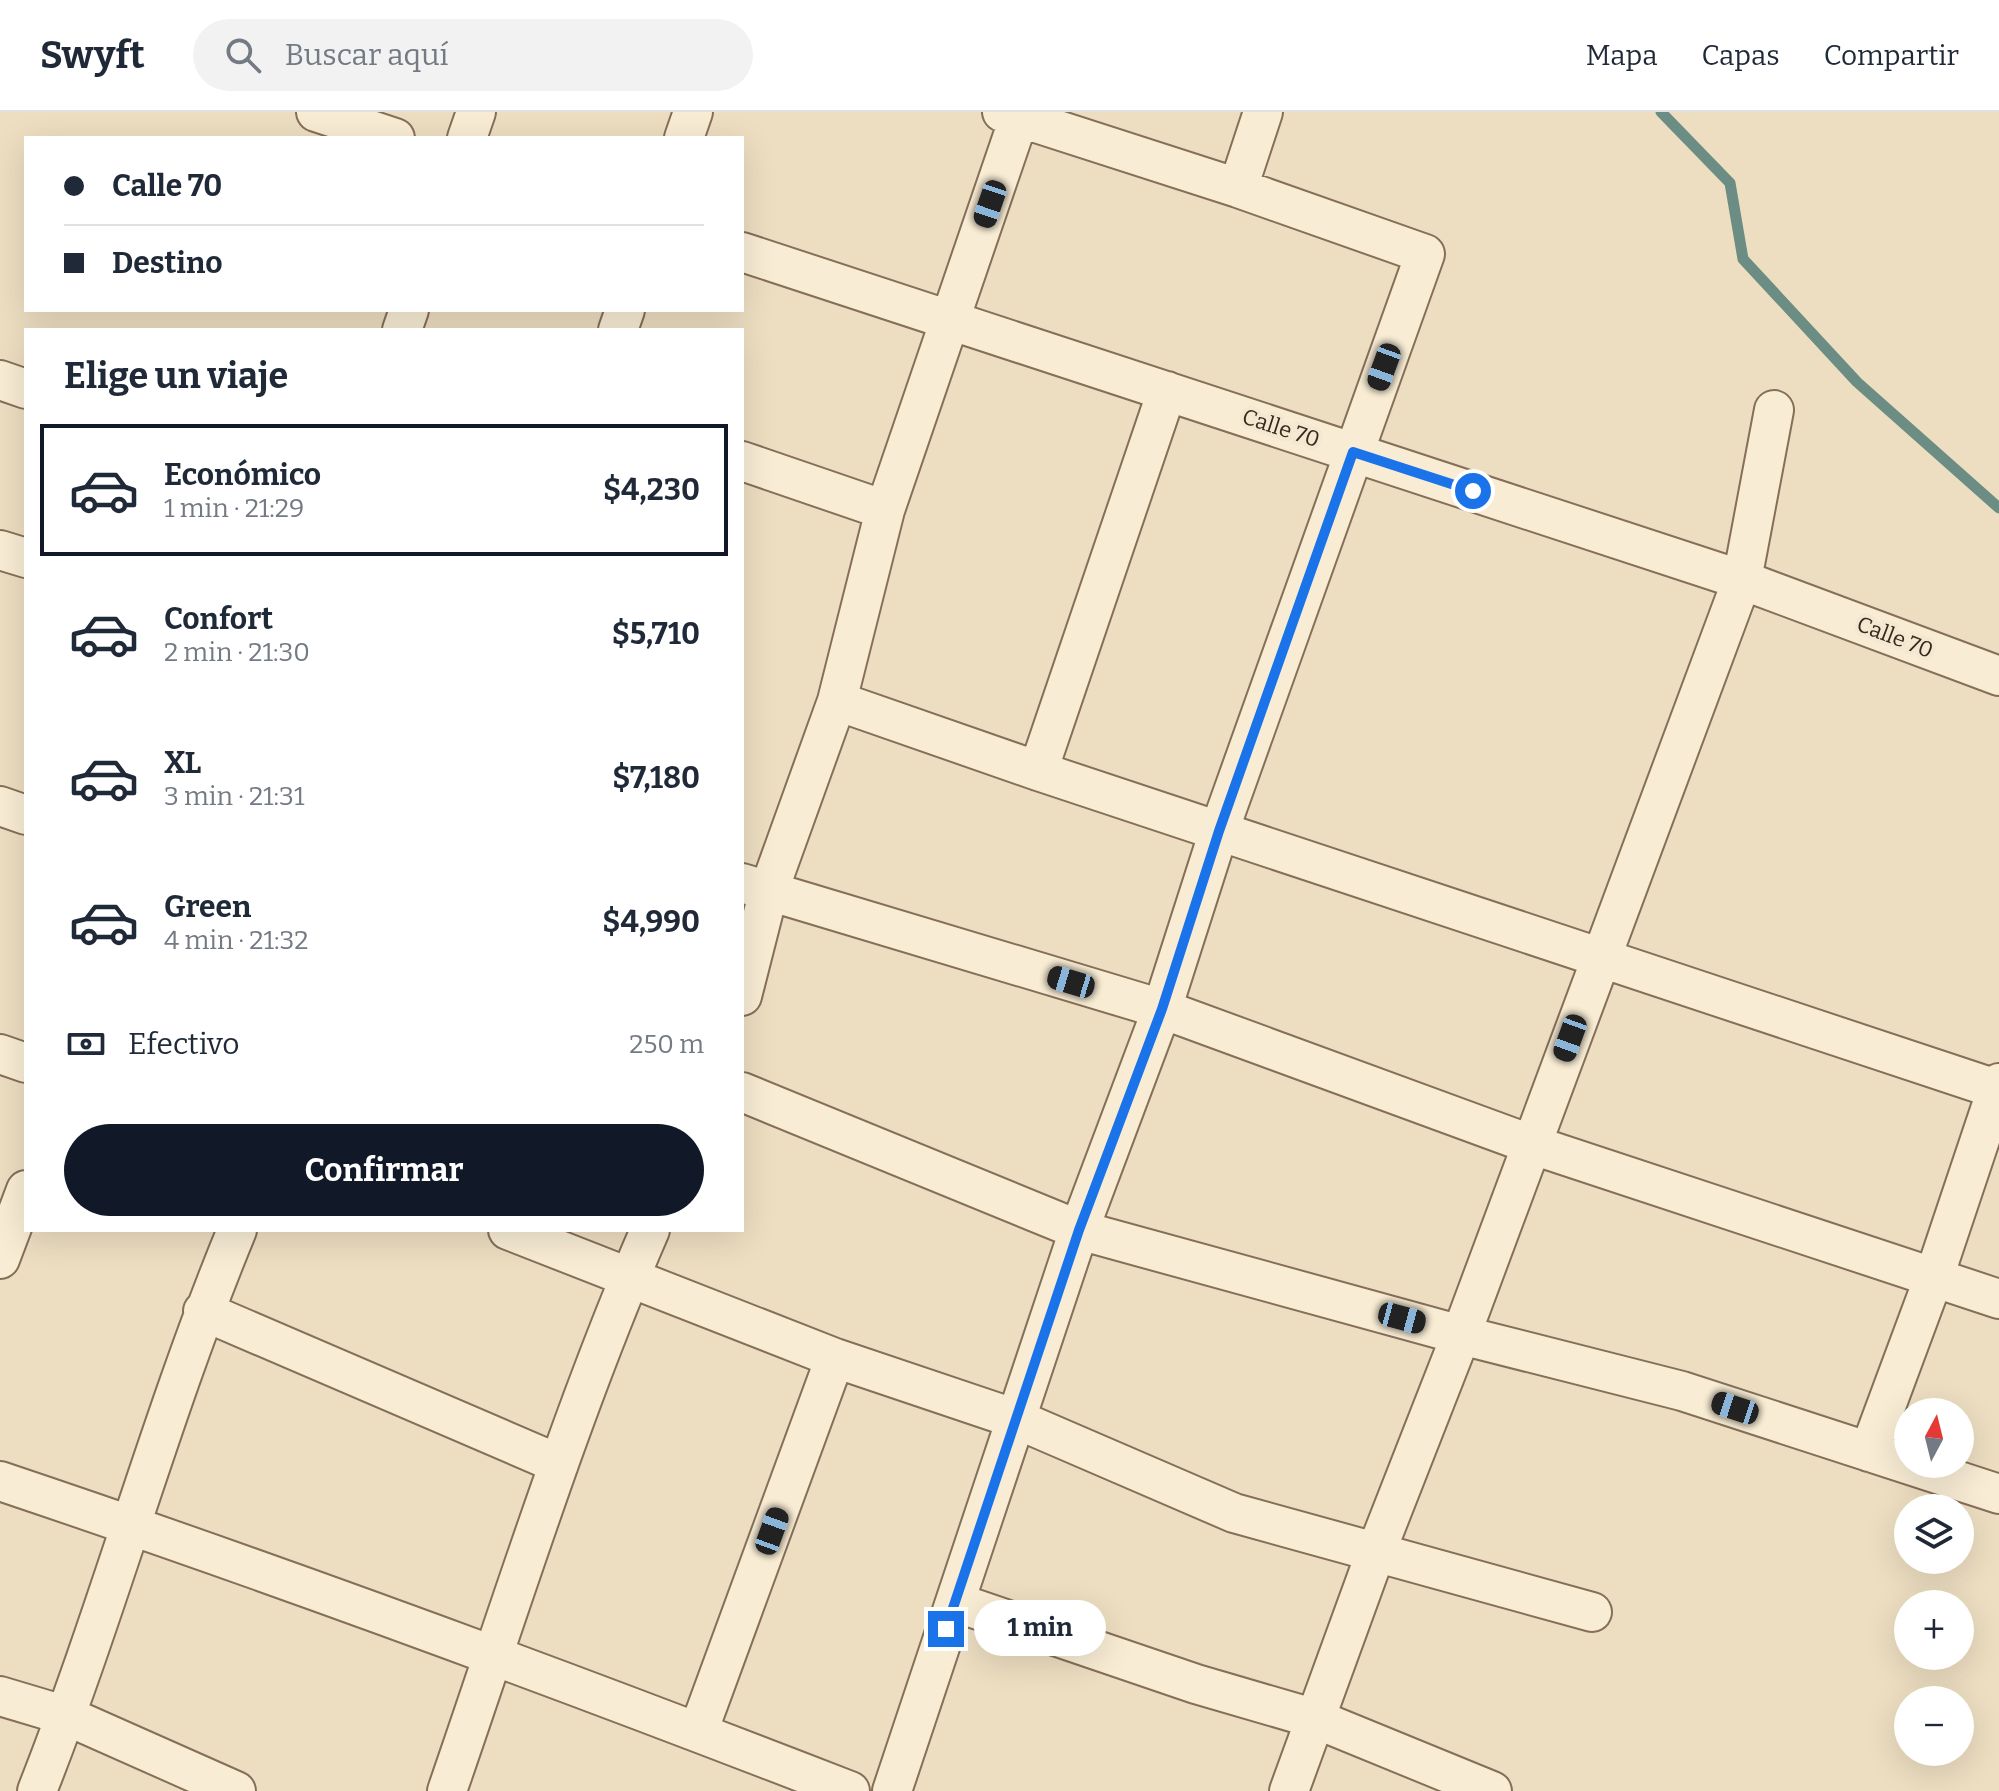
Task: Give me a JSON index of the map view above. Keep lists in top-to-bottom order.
{
  "streets": {
    "street": ["Calle 70"]
  },
  "north": "top",
  "page": {
    "header": "Swyft",
    "search": "Buscar aquí",
    "nav": ["Mapa", "Capas", "Compartir"],
    "banner": ["Calle 70", "Destino"],
    "heading": "Elige un viaje",
    "list": [
      {
        "name": "Económico",
        "note": "1 min · 21:29",
        "value": "$4,230"
      },
      {
        "name": "Confort",
        "note": "2 min · 21:30",
        "value": "$5,710"
      },
      {
        "name": "XL",
        "note": "3 min · 21:31",
        "value": "$7,180"
      },
      {
        "name": "Green",
        "note": "4 min · 21:32",
        "value": "$4,990"
      }
    ],
    "pay": ["Efectivo", "250 m"],
    "buttons": "Confirmar",
    "map_buttons": ["+", "−"],
    "bubble": "1 min"
  }
}
